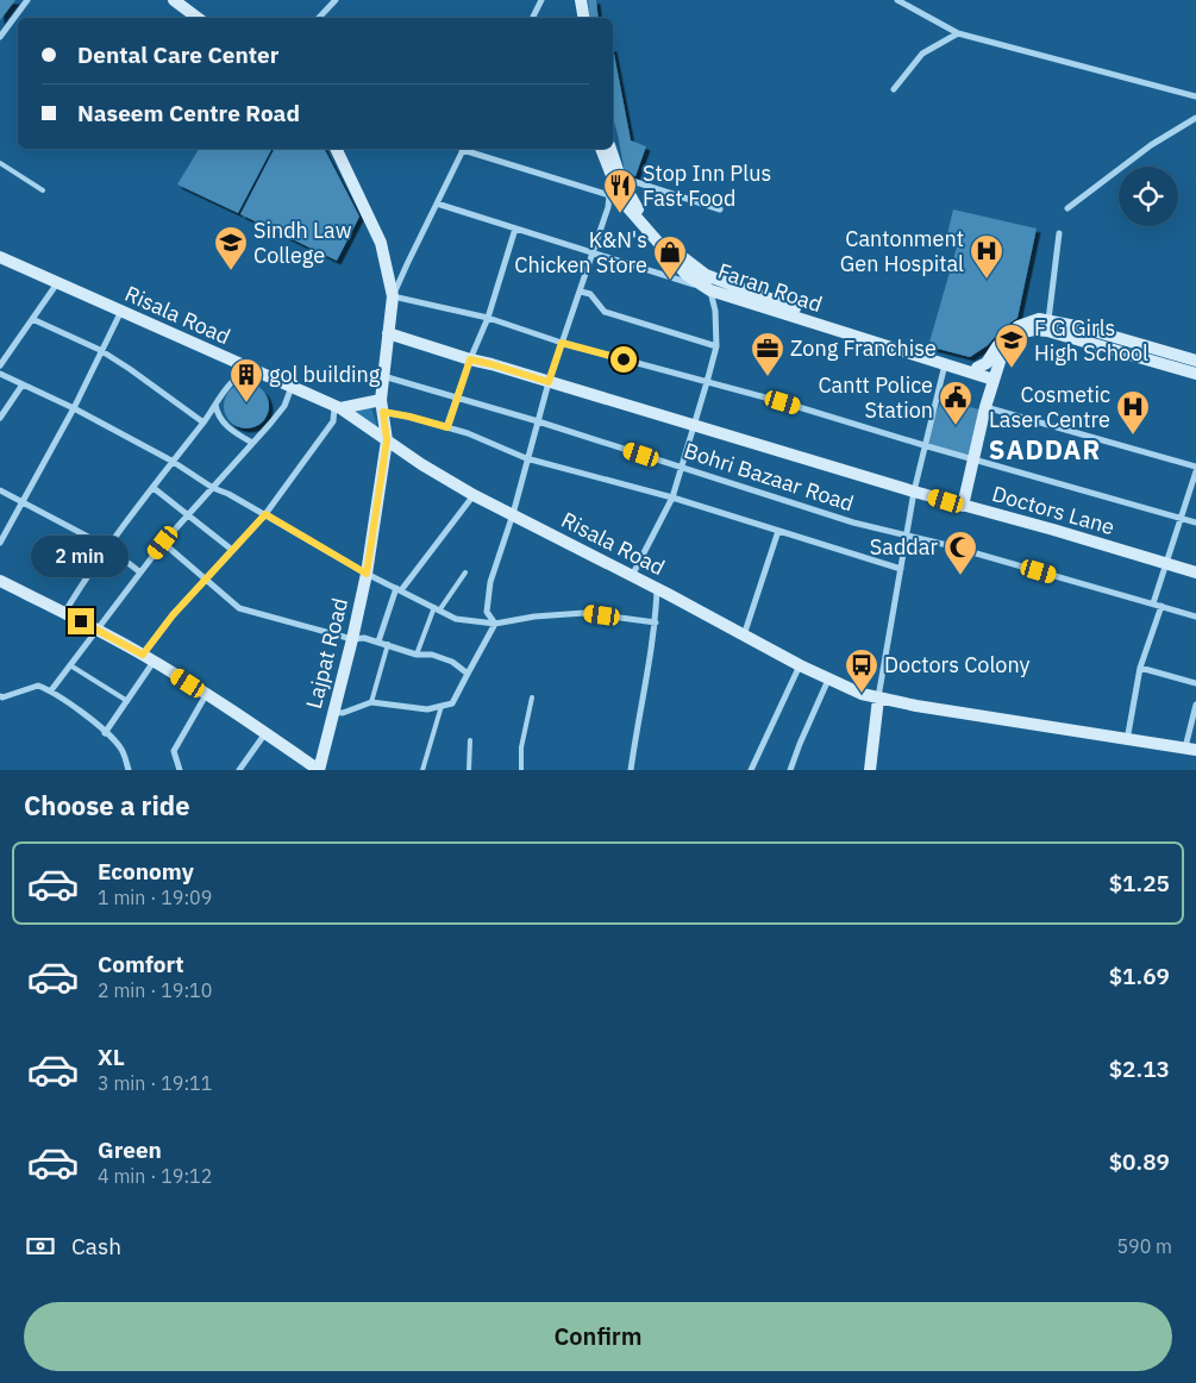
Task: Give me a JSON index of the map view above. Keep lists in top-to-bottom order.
{
  "streets": {
    "street": [
      "Faran Road",
      "Risala Road",
      "Bohri Bazaar Road",
      "Doctors Lane",
      "Lajpat Road"
    ]
  },
  "crossings": [
    ["Risala Road", "Lajpat Road"],
    ["Bohri Bazaar Road", "Lajpat Road"],
    ["Doctors Lane", "Lajpat Road"]
  ],
  "districts": ["SADDAR"],
  "places": {
    "restaurant": ["Stop Inn Plus Fast Food"],
    "school or university": ["Sindh Law College", "F G Girls High School"],
    "hospital": ["Cantonment Gen Hospital", "Cosmetic Laser Centre"],
    "shop": ["K&N's Chicken Store"],
    "office": ["Zong Franchise"],
    "building": ["gol building"],
    "public building": ["Cantt Police Station"],
    "mosque": ["Saddar"],
    "bus stop": ["Doctors Colony"]
  },
  "page": {
    "banner": ["Dental Care Center", "Naseem Centre Road"],
    "bubble": "2 min",
    "heading": "Choose a ride",
    "list": [
      {
        "name": "Economy",
        "note": "1 min · 19:09",
        "value": "$1.25"
      },
      {
        "name": "Comfort",
        "note": "2 min · 19:10",
        "value": "$1.69"
      },
      {
        "name": "XL",
        "note": "3 min · 19:11",
        "value": "$2.13"
      },
      {
        "name": "Green",
        "note": "4 min · 19:12",
        "value": "$0.89"
      }
    ],
    "pay": ["Cash", "590 m"],
    "buttons": "Confirm"
  }
}
